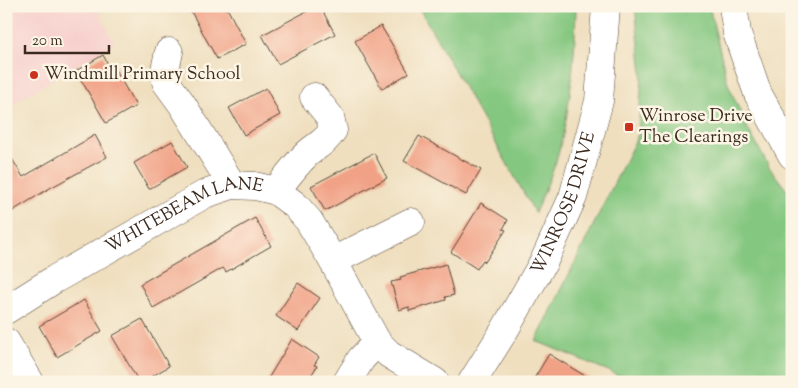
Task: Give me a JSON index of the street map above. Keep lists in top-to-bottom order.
{
  "streets": {
    "street": ["WINROSE DRIVE", "WHITEBEAM LANE"]
  },
  "places": {
    "other": ["Windmill Primary School"],
    "transit": ["Winrose Drive The Clearings"]
  },
  "scale_bar": "20 m"
}
